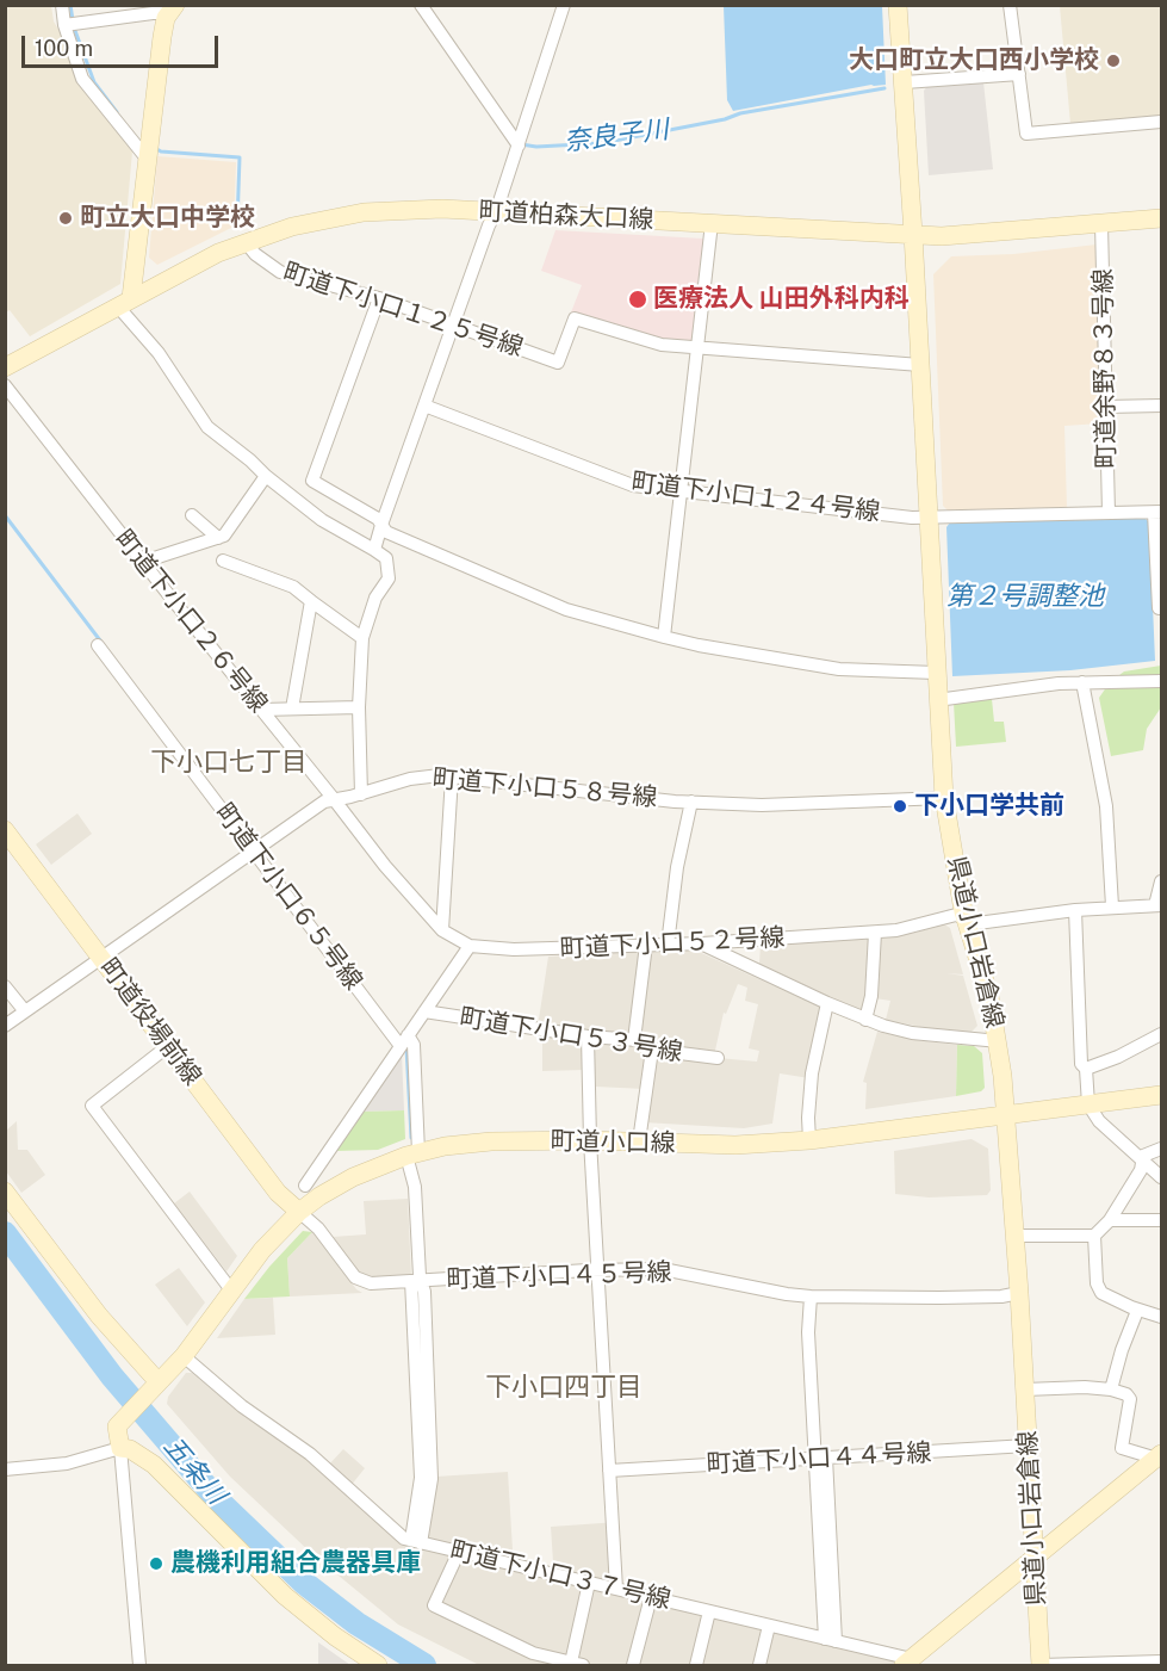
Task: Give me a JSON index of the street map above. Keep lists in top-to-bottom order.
{
  "streets": {
    "street": [
      "町道柏森大口線",
      "町道下小口１２５号線",
      "町道余野８３号線",
      "町道下小口１２４号線",
      "町道下小口２６号線",
      "町道下小口５８号線",
      "町道下小口６５号線",
      "県道小口岩倉線",
      "町道下小口５２号線",
      "町道役場前線",
      "町道下小口５３号線",
      "町道小口線",
      "町道下小口４５号線",
      "町道下小口４４号線",
      "町道下小口３７号線"
    ]
  },
  "crossings": [
    ["町道柏森大口線", "町道下小口１２５号線"],
    ["町道柏森大口線", "町道余野８３号線"],
    ["町道柏森大口線", "県道小口岩倉線"],
    ["町道下小口１２５号線", "県道小口岩倉線"],
    ["町道余野８３号線", "町道下小口１２４号線"],
    ["町道下小口１２４号線", "県道小口岩倉線"],
    ["町道下小口２６号線", "町道下小口５８号線"],
    ["町道下小口２６号線", "町道下小口５２号線"],
    ["町道下小口５８号線", "町道下小口６５号線"],
    ["町道下小口５８号線", "県道小口岩倉線"],
    ["町道下小口５８号線", "町道役場前線"],
    ["県道小口岩倉線", "町道下小口５２号線"],
    ["県道小口岩倉線", "町道小口線"],
    ["県道小口岩倉線", "町道下小口４５号線"],
    ["県道小口岩倉線", "町道下小口４４号線"],
    ["町道役場前線", "町道小口線"],
    ["町道役場前線", "町道下小口４５号線"],
    ["町道小口線", "町道下小口４５号線"],
    ["町道小口線", "町道下小口３７号線"]
  ],
  "districts": ["下小口七丁目", "下小口四丁目"],
  "water": ["奈良子川", "第２号調整池", "五条川"],
  "places": [
    "大口町立大口西小学校",
    "町立大口中学校",
    "医療法人 山田外科内科",
    "下小口学共前",
    "農機利用組合農器具庫"
  ],
  "scale_bar": "100 m"
}
